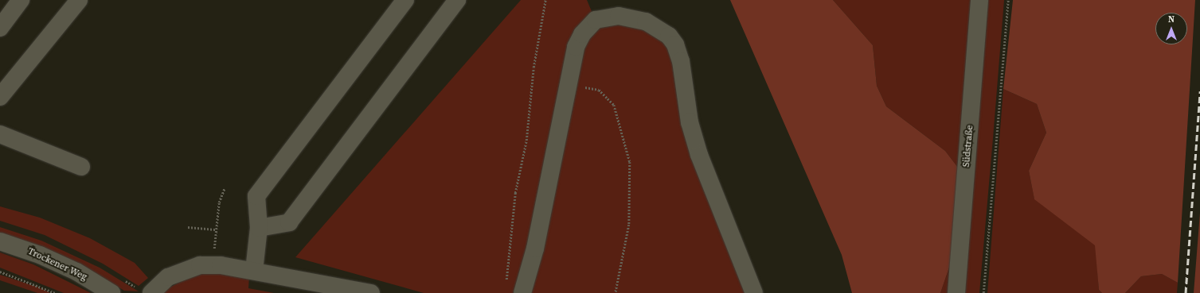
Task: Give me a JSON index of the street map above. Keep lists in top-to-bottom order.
{
  "streets": {
    "street": ["Südstraße", "Trockener Weg"]
  },
  "north": "top"
}
